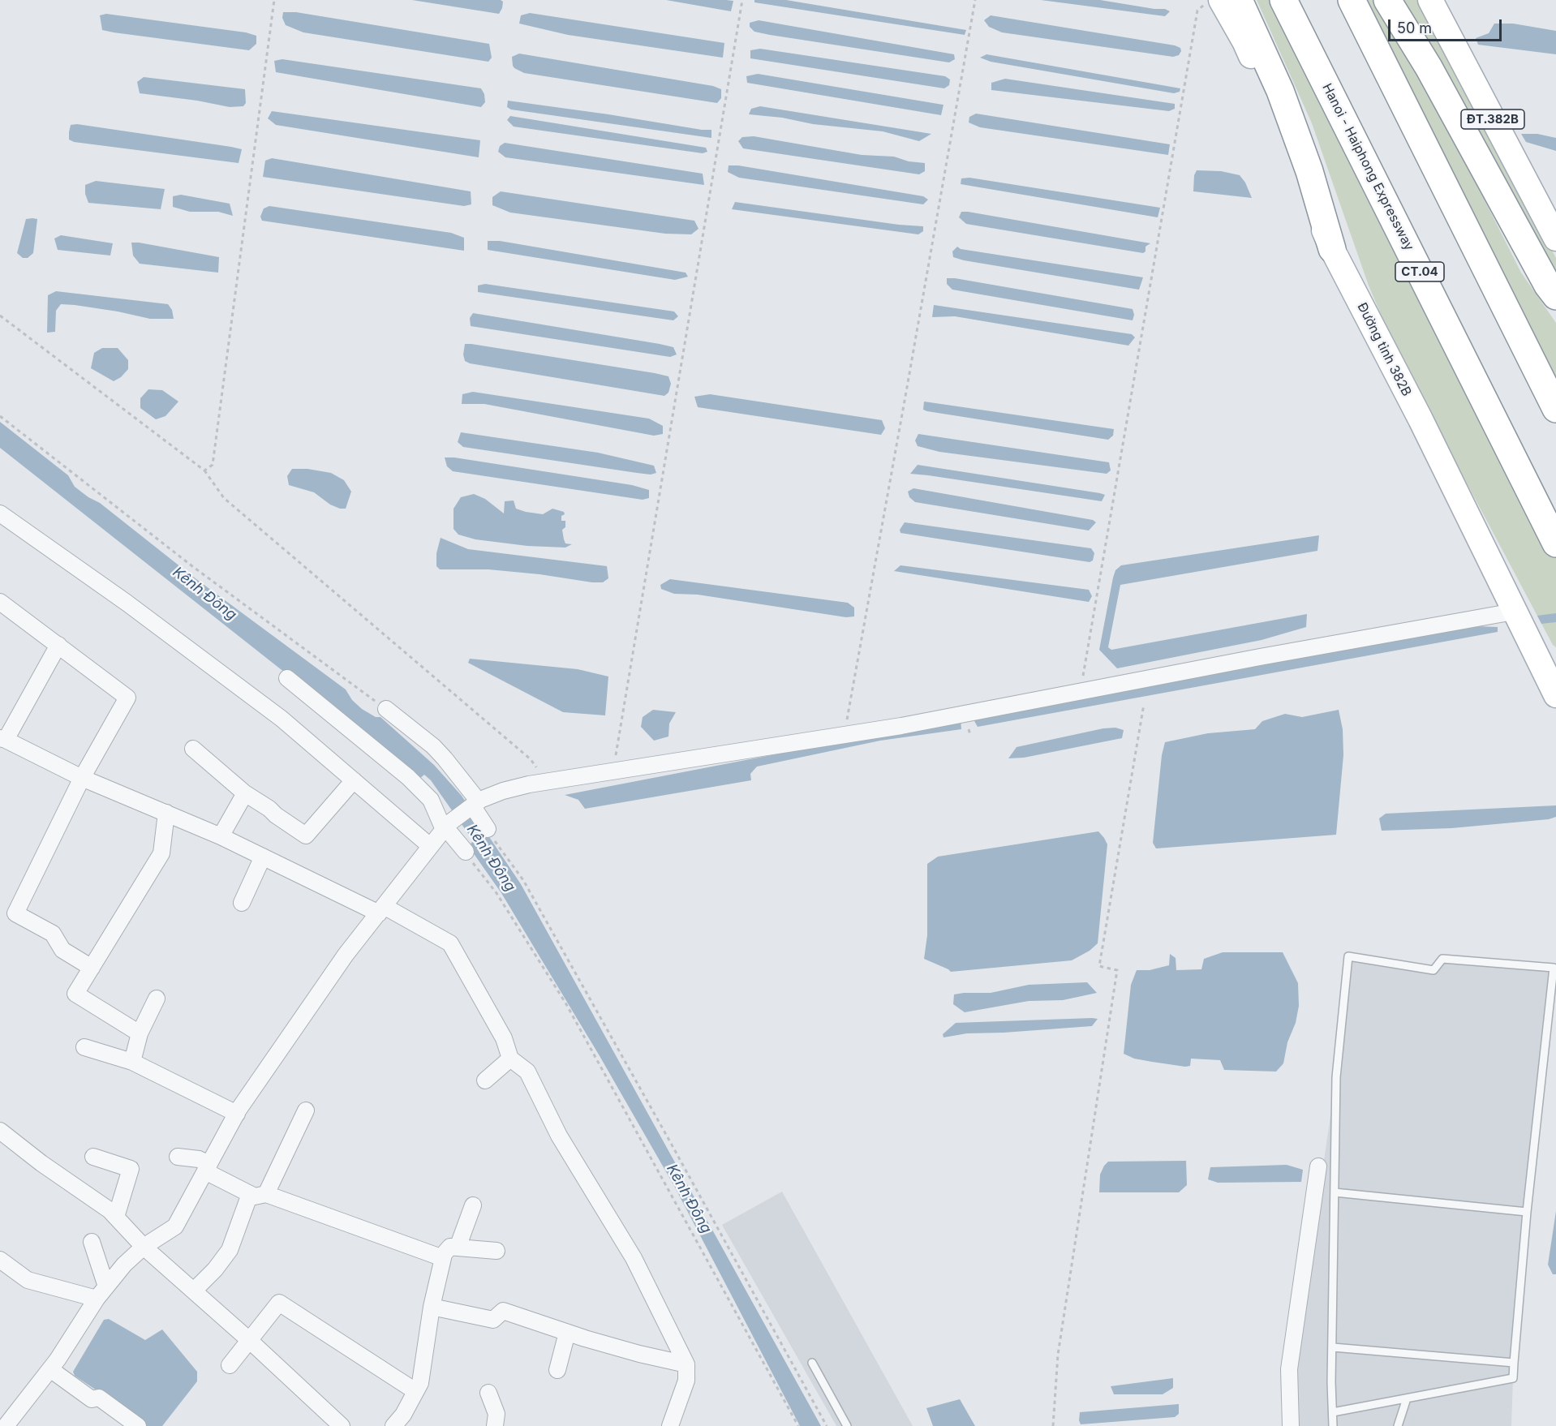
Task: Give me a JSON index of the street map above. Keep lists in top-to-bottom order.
{
  "streets": {
    "highway": ["Hanoi - Haiphong Expressway", "CT.04"],
    "main road": ["ĐT.382B", "Đường tỉnh 382B"]
  },
  "water": ["Kênh Đông"],
  "scale_bar": "50 m"
}
